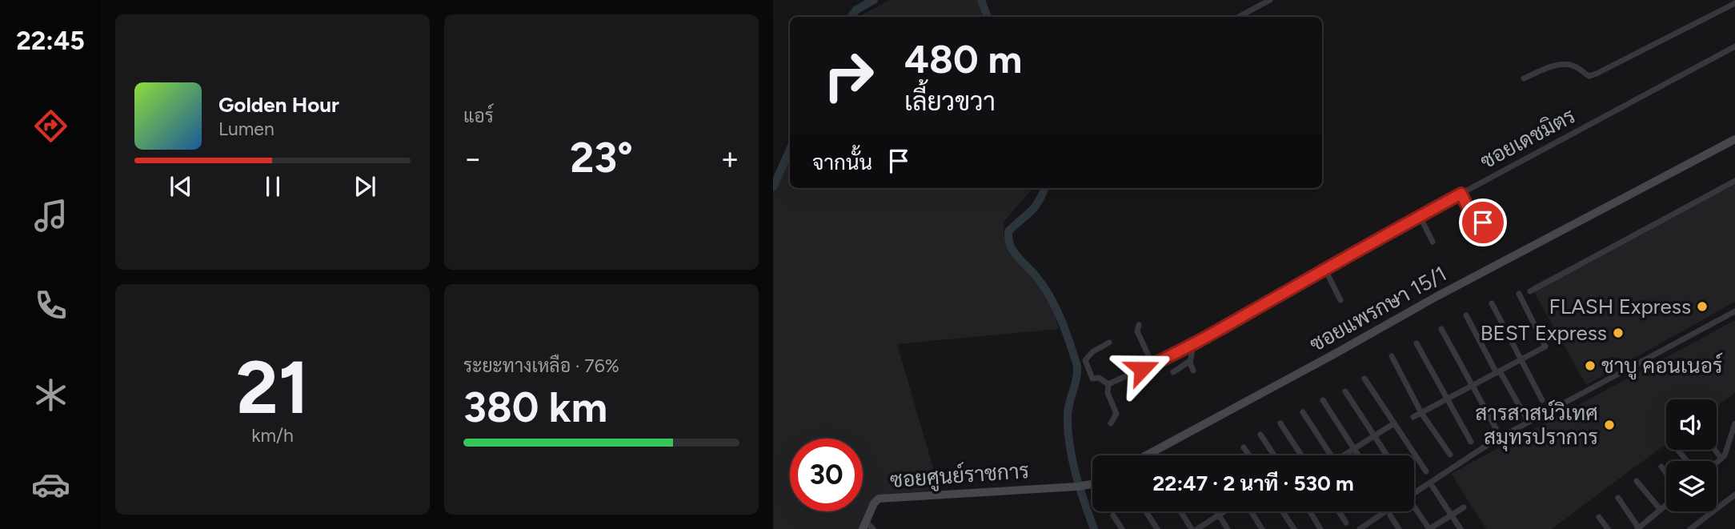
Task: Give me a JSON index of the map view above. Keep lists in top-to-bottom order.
{
  "streets": {
    "street": ["ซอยเดชมิตร", "ซอยแพรกษา 15/1", "ซอยศูนย์ราชการ"]
  },
  "places": [
    "FLASH Express",
    "BEST Express",
    "ชาบู คอนเนอร์",
    "สารสาสน์วิเทศ สมุทรปราการ"
  ],
  "page": {
    "tabs": "22:45",
    "tile": [
      "แอร์",
      ["21", "km/h"],
      ["ระยะทางเหลือ · 76%", "380 km"]
    ],
    "turn": ["480 m", "เลี้ยวขวา"],
    "song": ["Golden Hour", "Lumen"],
    "then": "จากนั้น",
    "heat": ["−", "23°", "+"],
    "limit": "30",
    "trip": "22:47 · 2 นาที · 530 m"
  }
}
